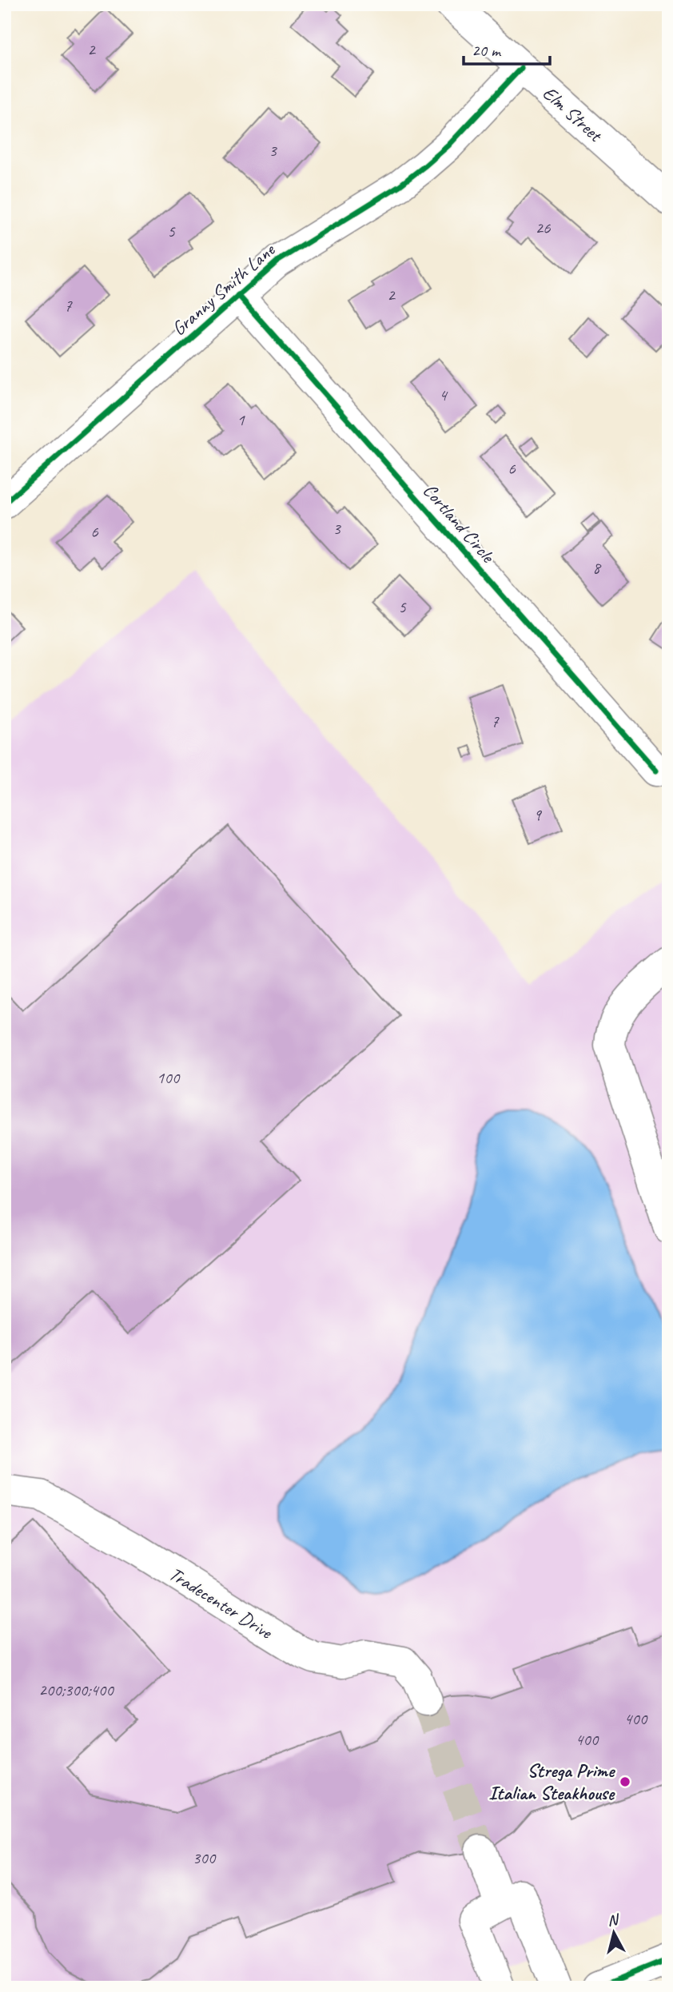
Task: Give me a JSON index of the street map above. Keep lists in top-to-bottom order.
{
  "streets": {
    "street": [
      "Elm Street",
      "Granny Smith Lane",
      "Cortland Circle",
      "Tradecenter Drive"
    ]
  },
  "crossings": [
    ["Elm Street", "Granny Smith Lane"],
    ["Granny Smith Lane", "Cortland Circle"]
  ],
  "places": ["Strega Prime Italian Steakhouse"],
  "house_numbers": [
    "2",
    "3",
    "26",
    "5",
    "2",
    "7",
    "4",
    "1",
    "6",
    "3",
    "6",
    "8",
    "5",
    "7",
    "9",
    "100",
    "200;300;400",
    "400",
    "400",
    "300"
  ],
  "scale_bar": "20 m",
  "north": "top"
}
